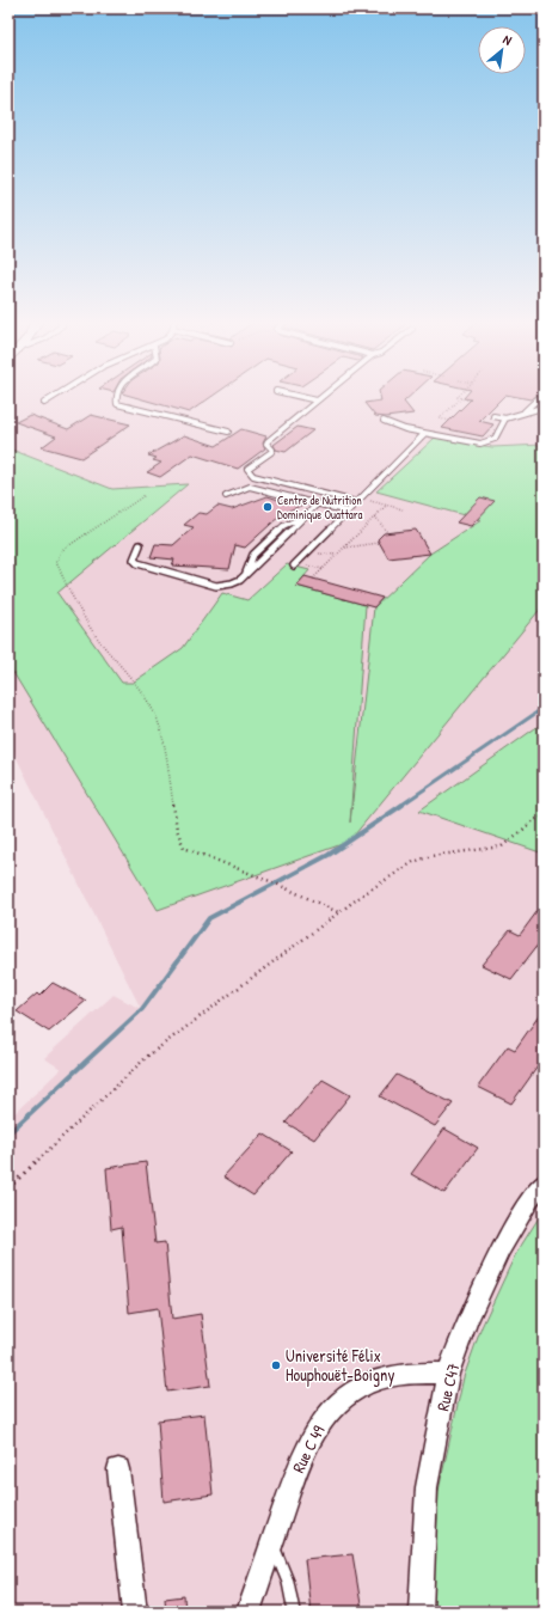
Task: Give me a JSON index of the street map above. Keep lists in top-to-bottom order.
{
  "streets": {
    "street": ["Rue C47", "Rue C 49"]
  },
  "crossings": [
    ["Rue C47", "Rue C 49"]
  ],
  "places": ["Centre de Nutrition Dominique Ouattara", "Université Félix Houphouët-Boigny"],
  "north": "top right"
}
